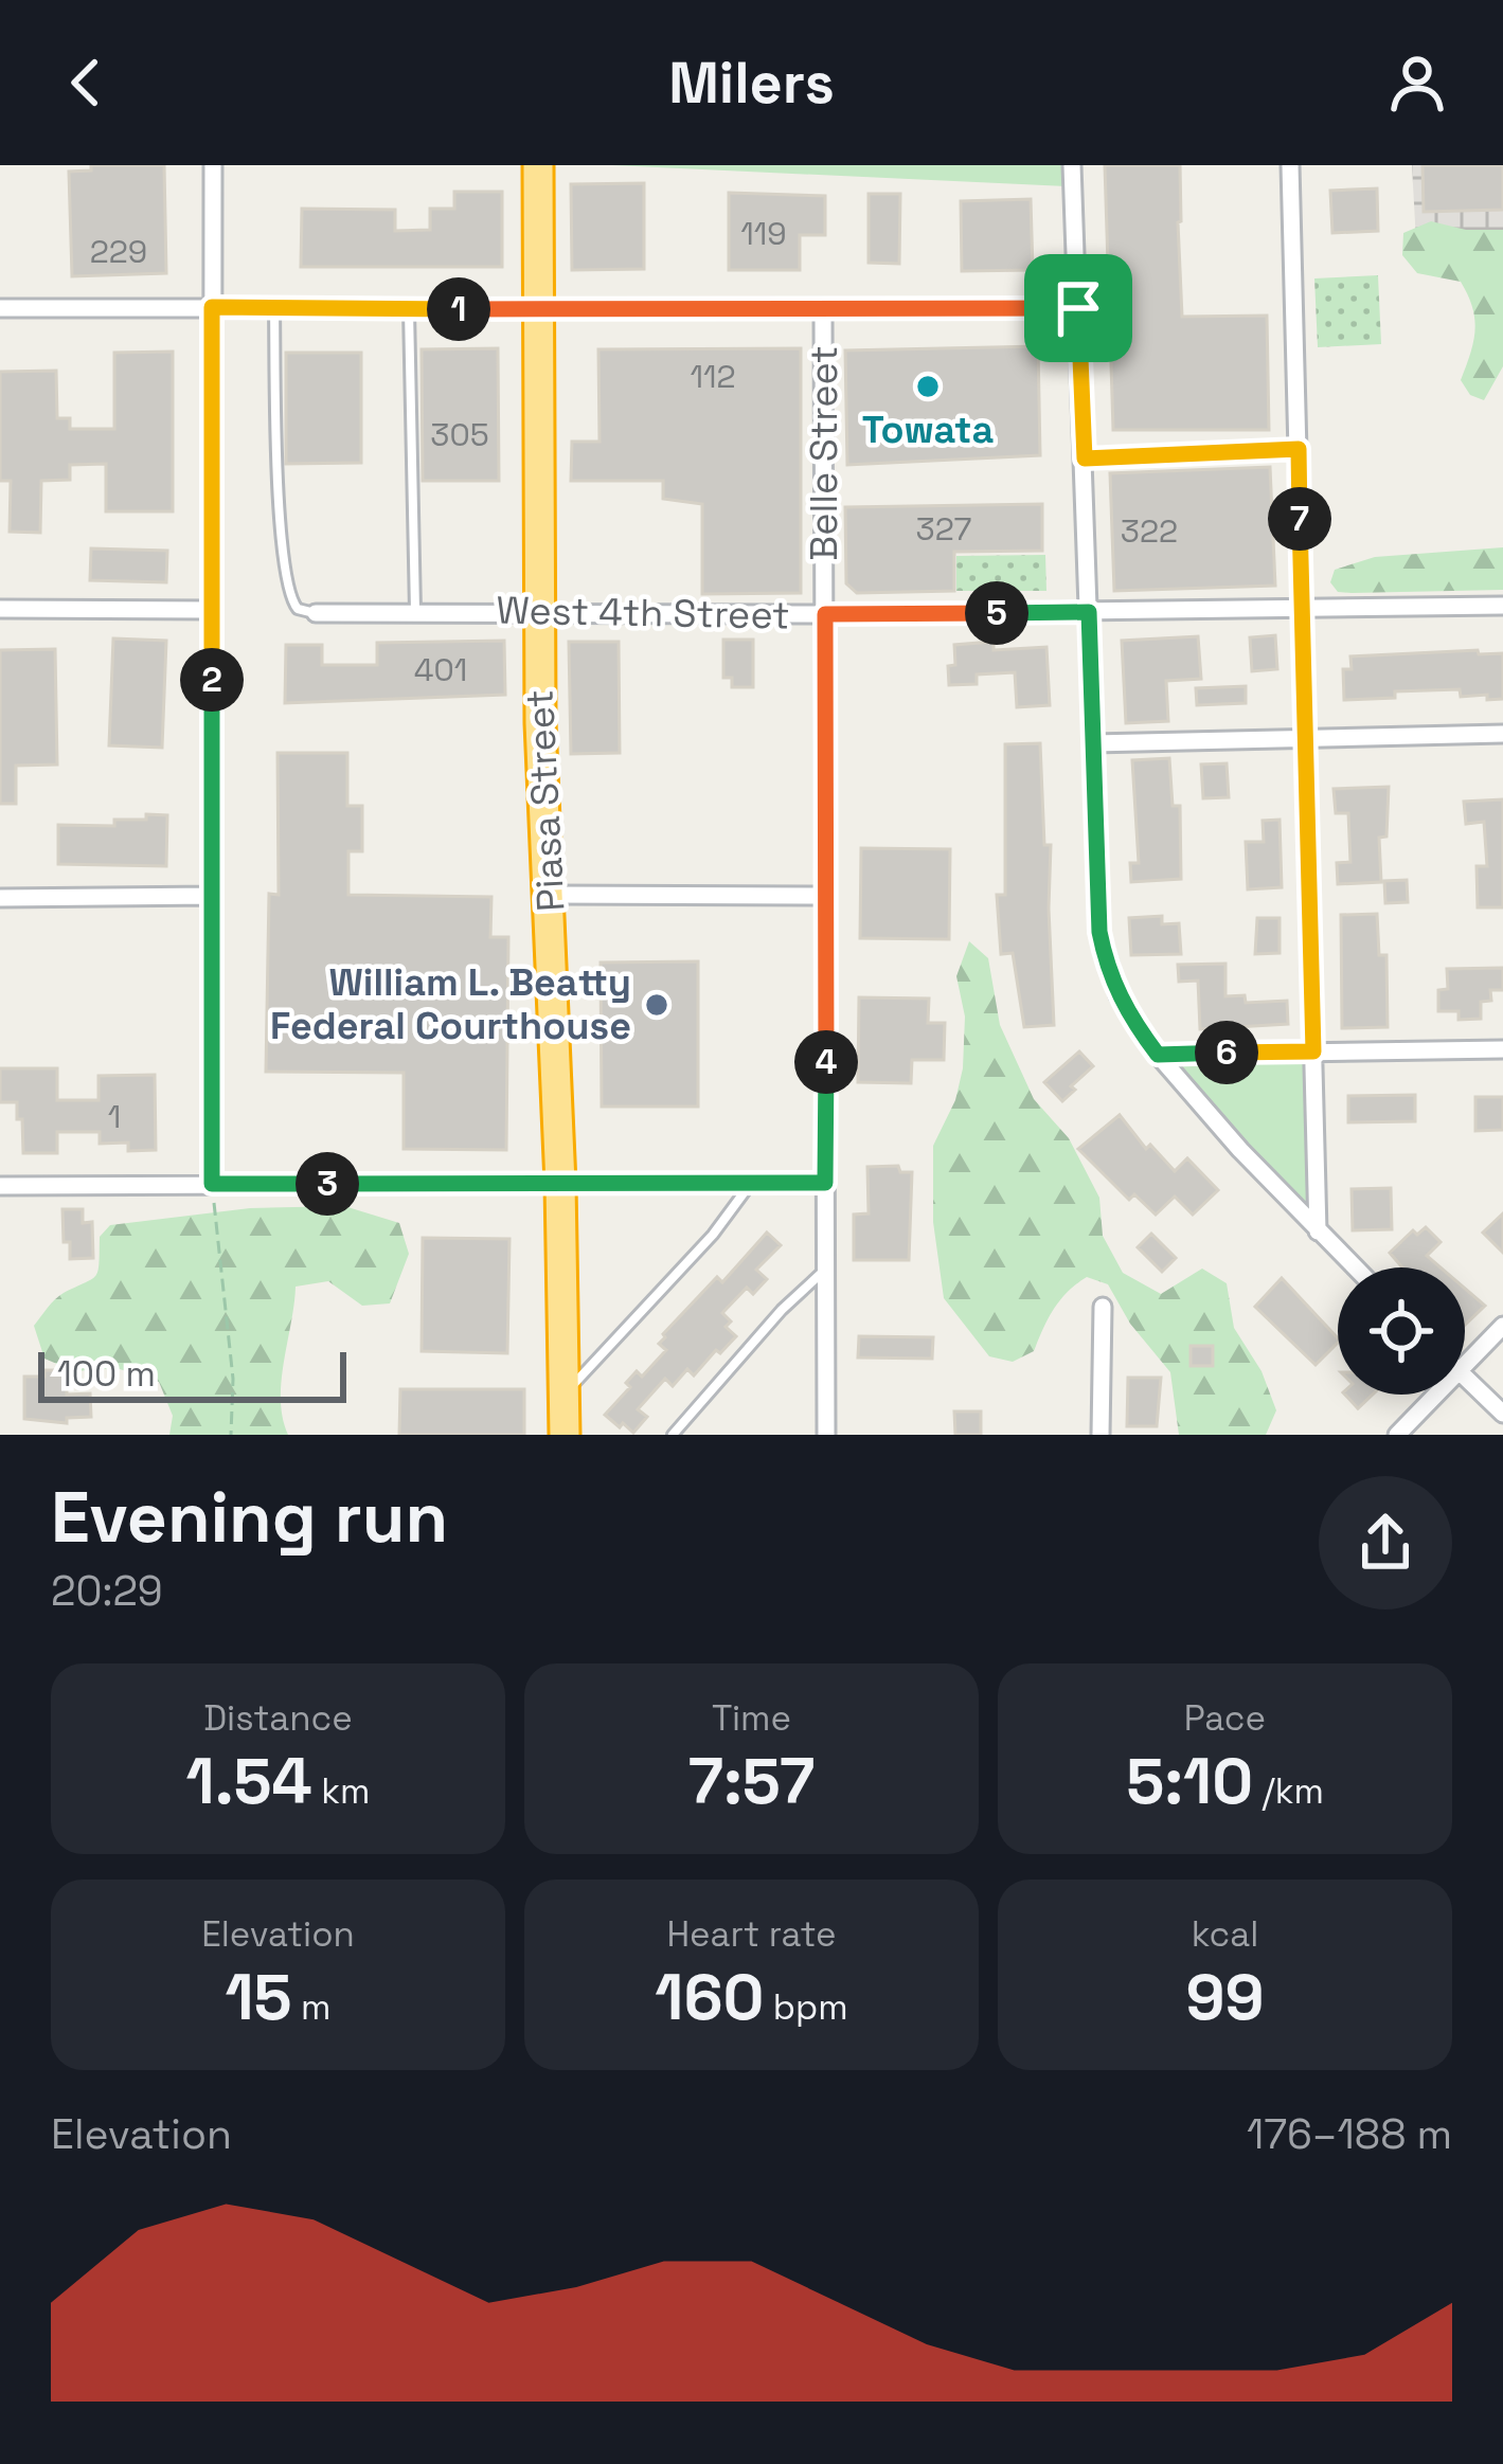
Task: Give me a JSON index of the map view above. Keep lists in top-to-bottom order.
{
  "streets": {
    "highway": ["Piasa Street"],
    "street": ["Belle Street", "West 4th Street"]
  },
  "crossings": [
    ["Belle Street", "West 4th Street"],
    ["West 4th Street", "Piasa Street"]
  ],
  "places": ["Towata", "William L. Beatty Federal Courthouse"],
  "house_numbers": [
    "119",
    "229",
    "112",
    "305",
    "327",
    "322",
    "401",
    "1"
  ],
  "scale_bar": "100 m",
  "page": {
    "header": "Milers",
    "pins": [
      "1",
      "7",
      "5",
      "2",
      "6",
      "4",
      "3"
    ],
    "scale": "100 m",
    "heading": ["Evening run", "20:29"],
    "stats": [
      ["Distance", "1.54 km"],
      ["Time", "7:57"],
      ["Pace", "5:10 /km"],
      ["Elevation", "15 m"],
      ["Heart rate", "160 bpm"],
      ["kcal", "99"]
    ],
    "chart": ["Elevation", "176–188 m"]
  }
}
